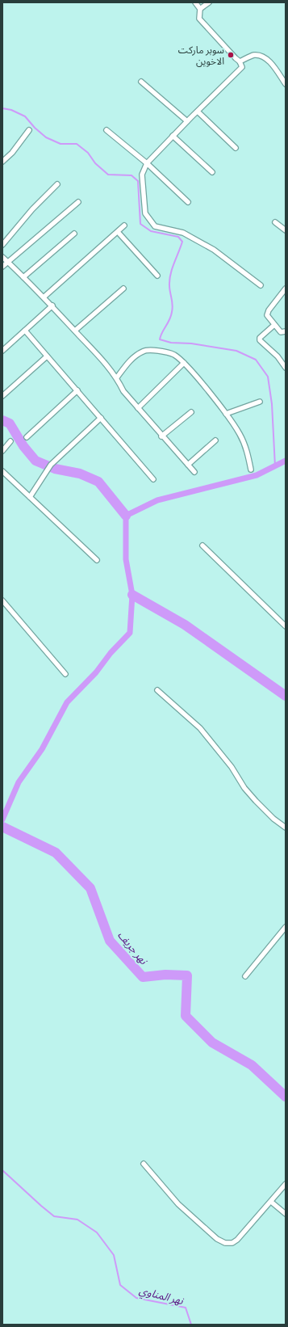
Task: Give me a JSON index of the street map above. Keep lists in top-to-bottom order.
{
  "water": ["نهر جريف", "نهر المناوي"],
  "places": ["سوبر ماركت الاخوين"]
}
